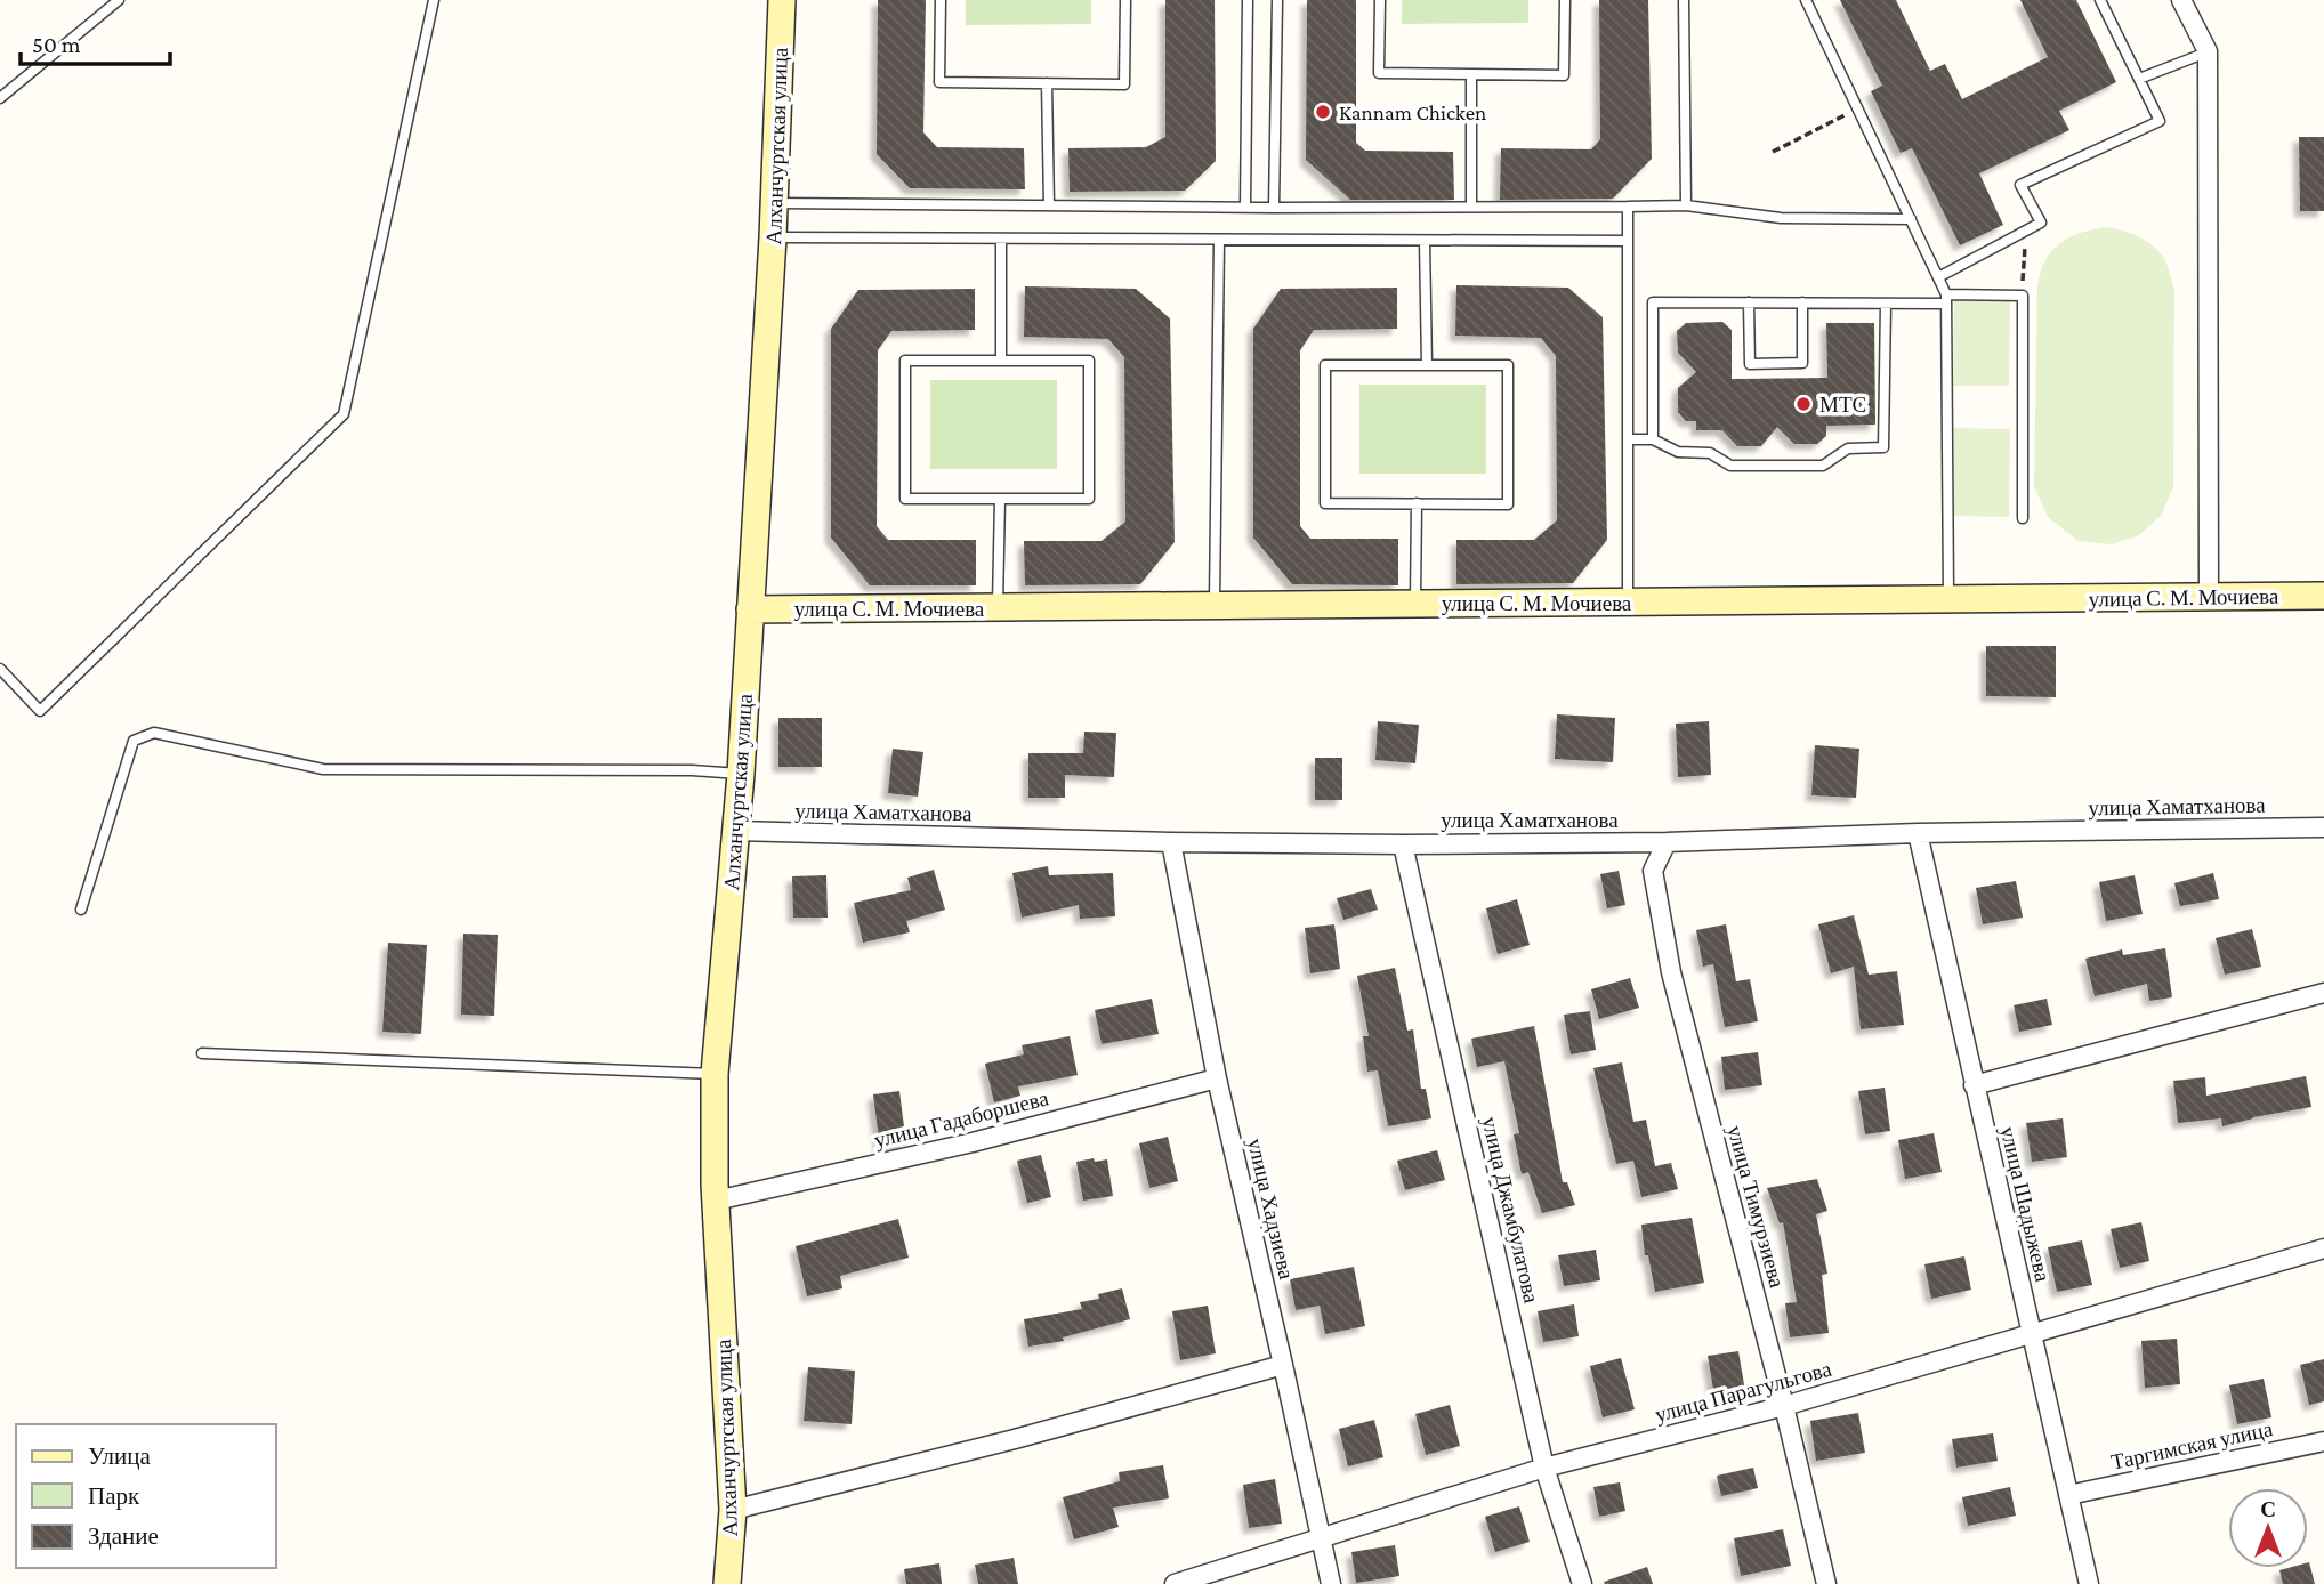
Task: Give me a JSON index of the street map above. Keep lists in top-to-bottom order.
{
  "streets": {
    "street": [
      "Алханчуртская улица",
      "улица С. М. Мочиева",
      "улица Хаматханова",
      "улица Гадаборшева",
      "улица Шадыжева",
      "улица Тимурзиева",
      "улица Хадзиева",
      "улица Джамбулатова",
      "улица Парагульгова",
      "Таргимская улица"
    ]
  },
  "crossings": [
    ["Алханчуртская улица", "улица С. М. Мочиева"],
    ["Алханчуртская улица", "улица Хаматханова"],
    ["Алханчуртская улица", "улица Гадаборшева"],
    ["улица Хаматханова", "улица Шадыжева"],
    ["улица Хаматханова", "улица Тимурзиева"],
    ["улица Хаматханова", "улица Хадзиева"],
    ["улица Хаматханова", "улица Джамбулатова"],
    ["улица Гадаборшева", "улица Хадзиева"],
    ["улица Шадыжева", "улица Парагульгова"],
    ["улица Шадыжева", "Таргимская улица"],
    ["улица Тимурзиева", "улица Парагульгова"],
    ["улица Хадзиева", "улица Парагульгова"],
    ["улица Джамбулатова", "улица Парагульгова"]
  ],
  "places": ["Kannam Chicken", "МТС"],
  "legend": ["Улица", "Парк", "Здание"],
  "scale_bar": "50 m",
  "north": "top"
}
